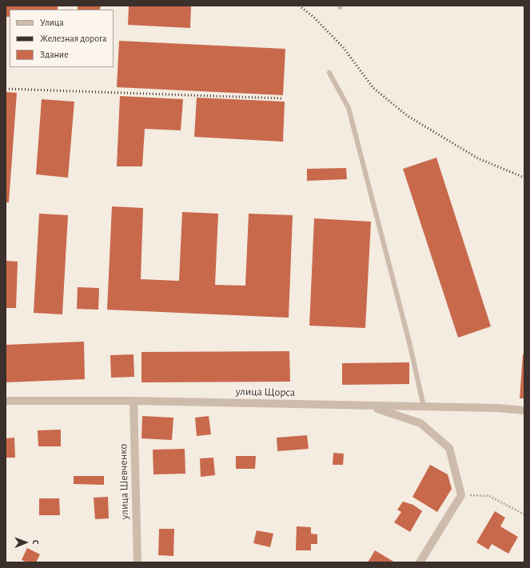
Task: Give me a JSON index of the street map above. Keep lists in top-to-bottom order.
{
  "streets": {
    "street": ["улица Щорса", "улица Шевченко"]
  },
  "crossings": [
    ["улица Щорса", "улица Шевченко"]
  ],
  "legend": ["Улица", "Железная дорога", "Здание"],
  "north": "right"
}
